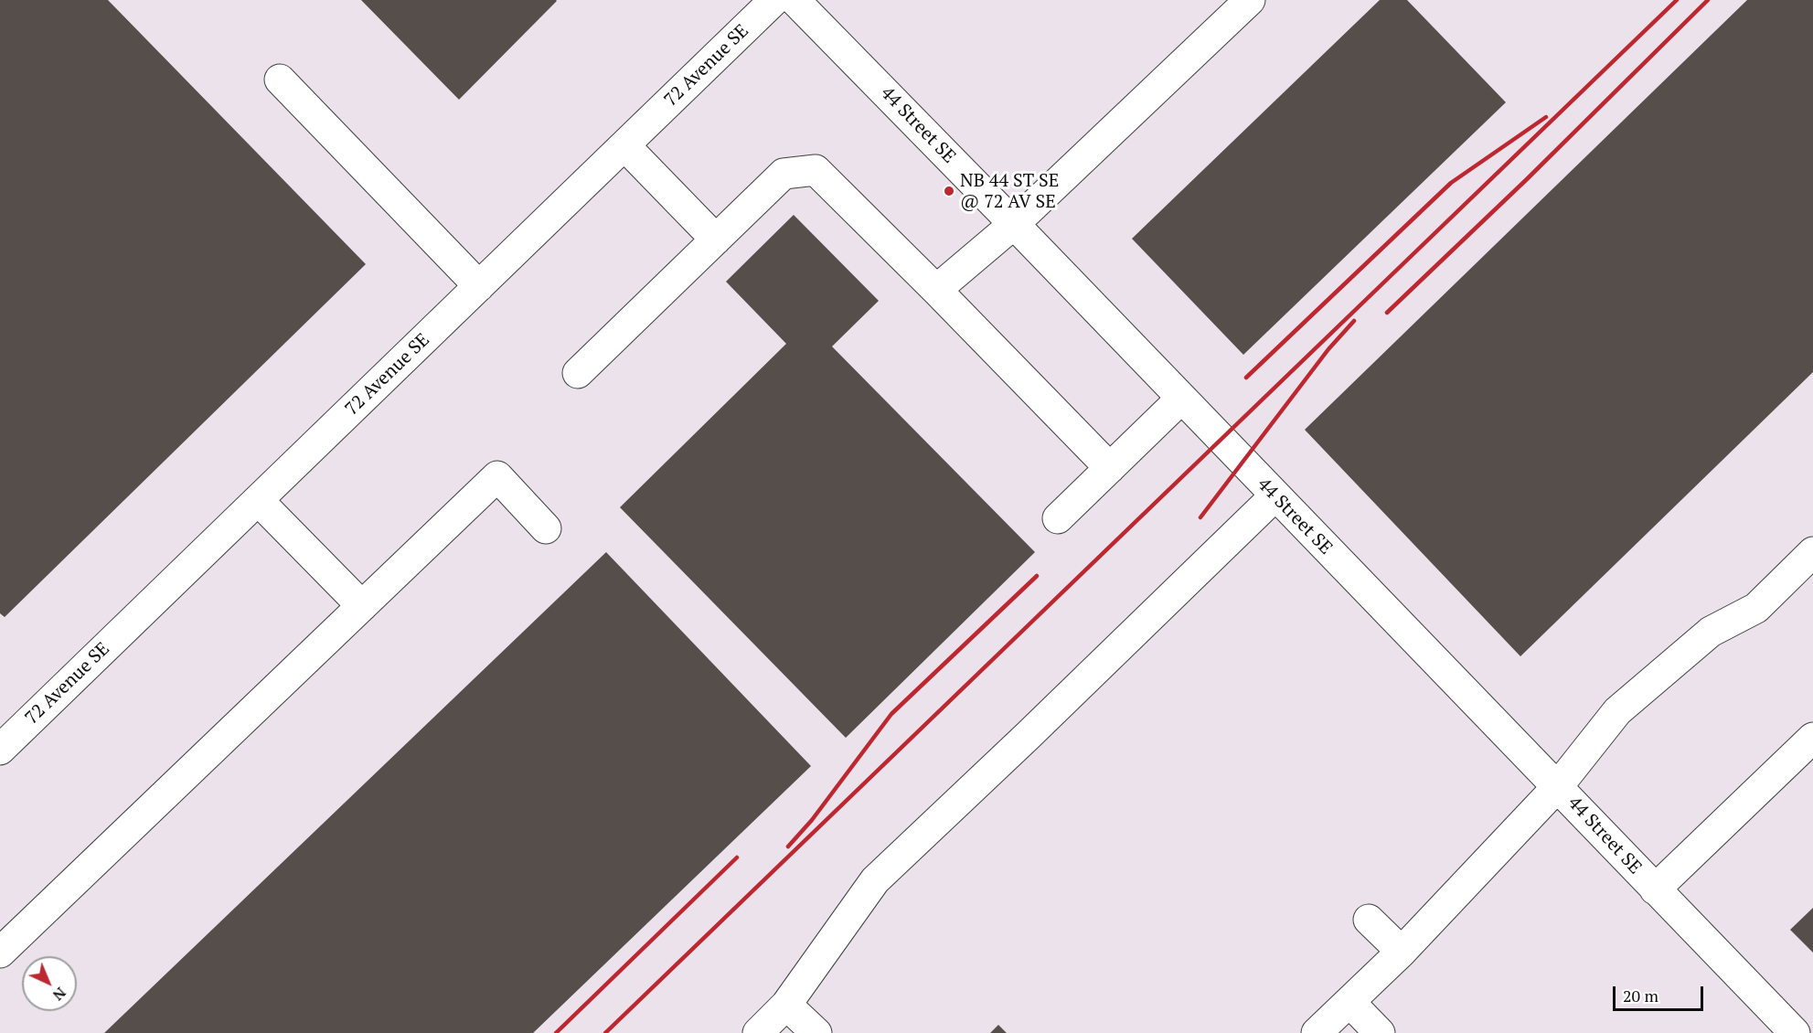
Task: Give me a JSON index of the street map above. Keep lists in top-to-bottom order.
{
  "streets": {
    "street": ["72 Avenue SE", "44 Street SE"]
  },
  "places": ["NB 44 ST SE @ 72 AV SE"],
  "scale_bar": "20 m",
  "north": "bottom right"
}
